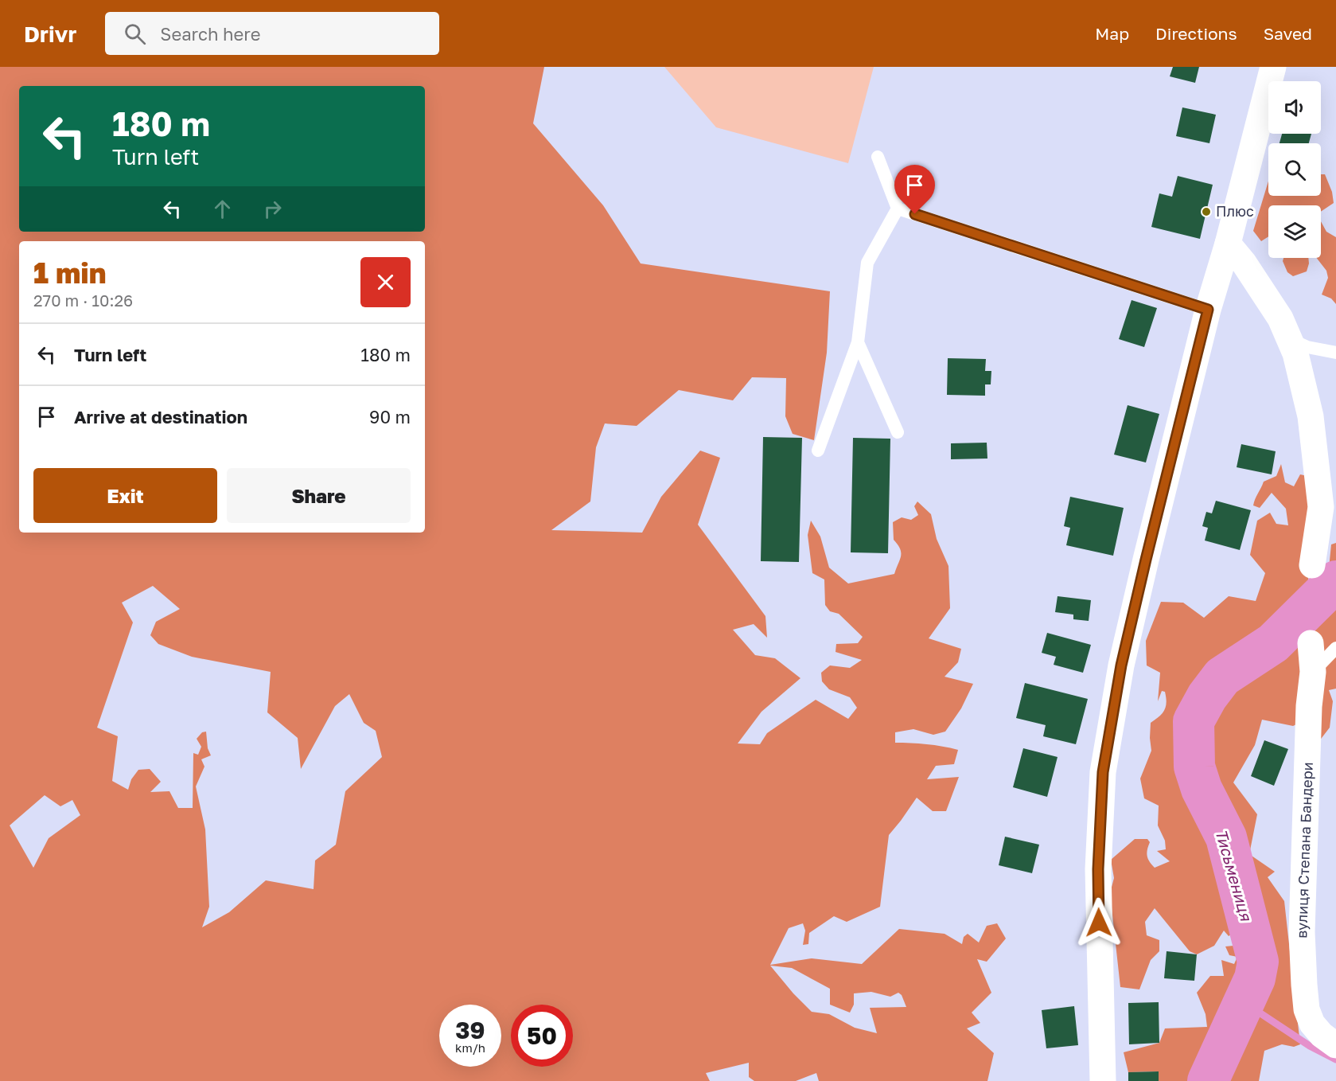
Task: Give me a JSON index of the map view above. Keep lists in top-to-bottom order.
{
  "streets": {
    "main road": ["вулиця Степана Бандери"]
  },
  "water": ["Тисьмениця"],
  "places": ["Плюс"],
  "page": {
    "header": "Drivr",
    "search": "Search here",
    "nav": ["Map", "Directions", "Saved"],
    "turn": ["180 m", "Turn left"],
    "heading": ["1 min", "270 m · 10:26"],
    "list": [
      {
        "name": "Turn left",
        "value": "180 m"
      },
      {
        "name": "Arrive at destination",
        "value": "90 m"
      }
    ],
    "buttons": ["Exit", "Share"],
    "speed": "39 km/h",
    "limit": "50"
  }
}
